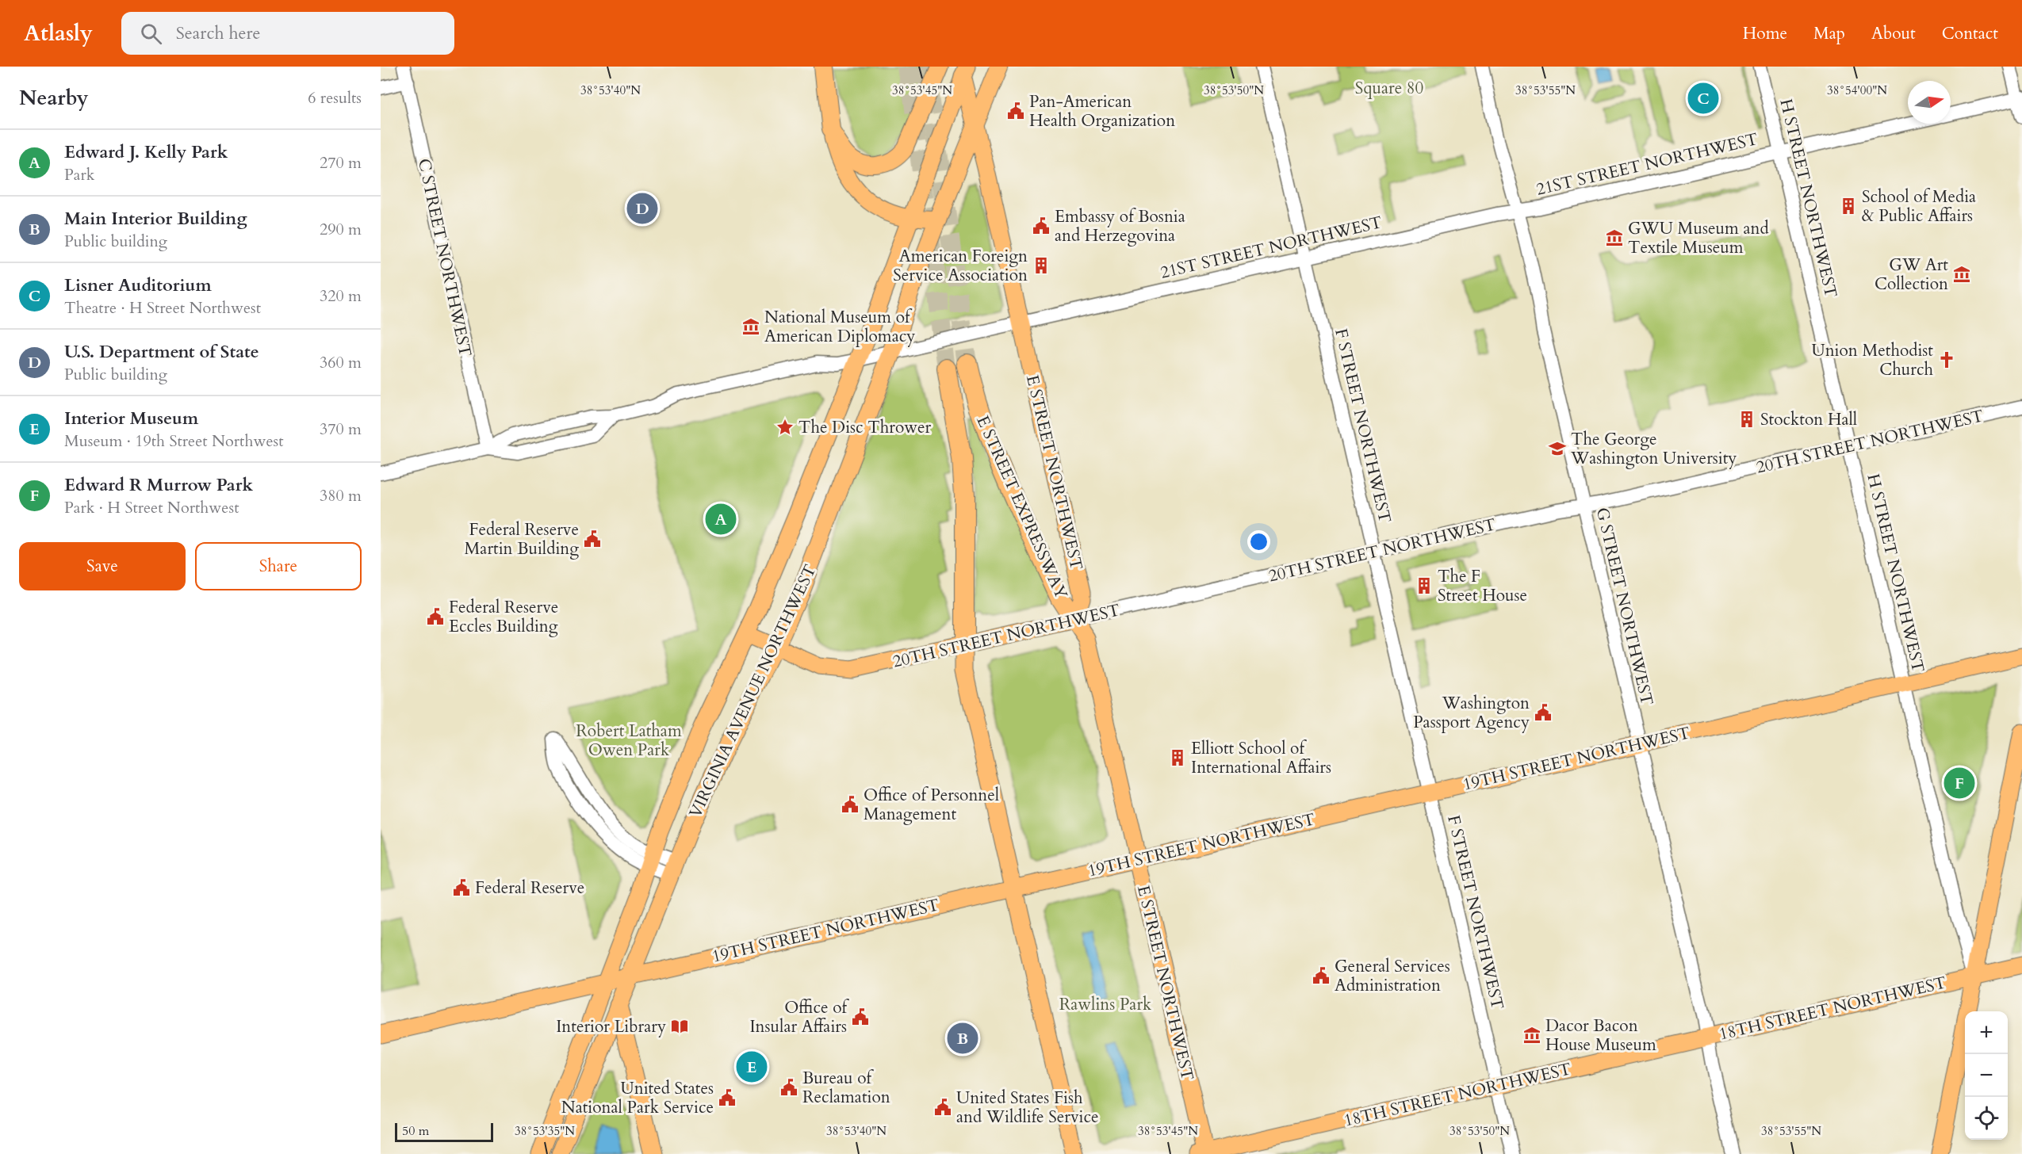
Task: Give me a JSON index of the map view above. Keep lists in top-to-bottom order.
{
  "streets": {
    "highway": ["E STREET EXPRESSWAY"],
    "main road": [
      "20TH STREET NORTHWEST",
      "E STREET NORTHWEST",
      "VIRGINIA AVENUE NORTHWEST",
      "19TH STREET NORTHWEST",
      "18TH STREET NORTHWEST"
    ],
    "street": [
      "21ST STREET NORTHWEST",
      "H STREET NORTHWEST",
      "C STREET NORTHWEST",
      "F STREET NORTHWEST",
      "G STREET NORTHWEST"
    ]
  },
  "crossings": [
    ["21ST STREET NORTHWEST", "H STREET NORTHWEST"],
    ["21ST STREET NORTHWEST", "C STREET NORTHWEST"],
    ["21ST STREET NORTHWEST", "F STREET NORTHWEST"],
    ["21ST STREET NORTHWEST", "E STREET NORTHWEST"],
    ["21ST STREET NORTHWEST", "G STREET NORTHWEST"],
    ["21ST STREET NORTHWEST", "VIRGINIA AVENUE NORTHWEST"],
    ["H STREET NORTHWEST", "20TH STREET NORTHWEST"],
    ["H STREET NORTHWEST", "19TH STREET NORTHWEST"],
    ["H STREET NORTHWEST", "18TH STREET NORTHWEST"],
    ["F STREET NORTHWEST", "20TH STREET NORTHWEST"],
    ["F STREET NORTHWEST", "19TH STREET NORTHWEST"],
    ["F STREET NORTHWEST", "18TH STREET NORTHWEST"],
    ["20TH STREET NORTHWEST", "E STREET NORTHWEST"],
    ["20TH STREET NORTHWEST", "E STREET EXPRESSWAY"],
    ["20TH STREET NORTHWEST", "G STREET NORTHWEST"],
    ["20TH STREET NORTHWEST", "VIRGINIA AVENUE NORTHWEST"],
    ["E STREET NORTHWEST", "E STREET EXPRESSWAY"],
    ["E STREET NORTHWEST", "VIRGINIA AVENUE NORTHWEST"],
    ["E STREET NORTHWEST", "19TH STREET NORTHWEST"],
    ["E STREET NORTHWEST", "18TH STREET NORTHWEST"],
    ["G STREET NORTHWEST", "19TH STREET NORTHWEST"],
    ["G STREET NORTHWEST", "18TH STREET NORTHWEST"],
    ["VIRGINIA AVENUE NORTHWEST", "19TH STREET NORTHWEST"]
  ],
  "parks": ["Square 80", "Robert Latham Owen Park", "Rawlins Park"],
  "places": {
    "public building": [
      "Pan-American Health Organization",
      "Embassy of Bosnia and Herzegovina",
      "Federal Reserve Martin Building",
      "Federal Reserve Eccles Building",
      "Washington Passport Agency",
      "Office of Personnel Management",
      "Federal Reserve",
      "General Services Administration",
      "Office of Insular Affairs",
      "Bureau of Reclamation",
      "United States National Park Service",
      "United States Fish and Wildlife Service"
    ],
    "building": [
      "School of Media & Public Affairs",
      "American Foreign Service Association",
      "Stockton Hall",
      "The F Street House",
      "Elliott School of International Affairs"
    ],
    "museum": [
      "GWU Museum and Textile Museum",
      "GW Art Collection",
      "National Museum of American Diplomacy",
      "Dacor Bacon House Museum"
    ],
    "church": ["Union Methodist Church"],
    "place": ["The Disc Thrower"],
    "school or university": ["The George Washington University"],
    "library": ["Interior Library"]
  },
  "scale_bar": "50 m",
  "north": "right",
  "page": {
    "header": "Atlasly",
    "search": "Search here",
    "nav": [
      "Home",
      "Map",
      "About",
      "Contact"
    ],
    "heading": ["Nearby", "6 results"],
    "pins": [
      "C",
      "D",
      "A",
      "F",
      "B",
      "E"
    ],
    "list": [
      {
        "mark": "A",
        "name": "Edward J. Kelly Park",
        "note": "Park",
        "value": "270 m"
      },
      {
        "mark": "B",
        "name": "Main Interior Building",
        "note": "Public building",
        "value": "290 m"
      },
      {
        "mark": "C",
        "name": "Lisner Auditorium",
        "note": "Theatre · H Street Northwest",
        "value": "320 m"
      },
      {
        "mark": "D",
        "name": "U.S. Department of State",
        "note": "Public building",
        "value": "360 m"
      },
      {
        "mark": "E",
        "name": "Interior Museum",
        "note": "Museum · 19th Street Northwest",
        "value": "370 m"
      },
      {
        "mark": "F",
        "name": "Edward R Murrow Park",
        "note": "Park · H Street Northwest",
        "value": "380 m"
      }
    ],
    "buttons": ["Save", "Share"],
    "map_buttons": ["+", "−"],
    "scale": "50 m"
  },
  "coordinates": [
    "38°53'40\"N",
    "38°53'45\"N",
    "38°53'50\"N",
    "38°53'55\"N",
    "38°54'00\"N",
    "38°53'35\"N"
  ]
}
